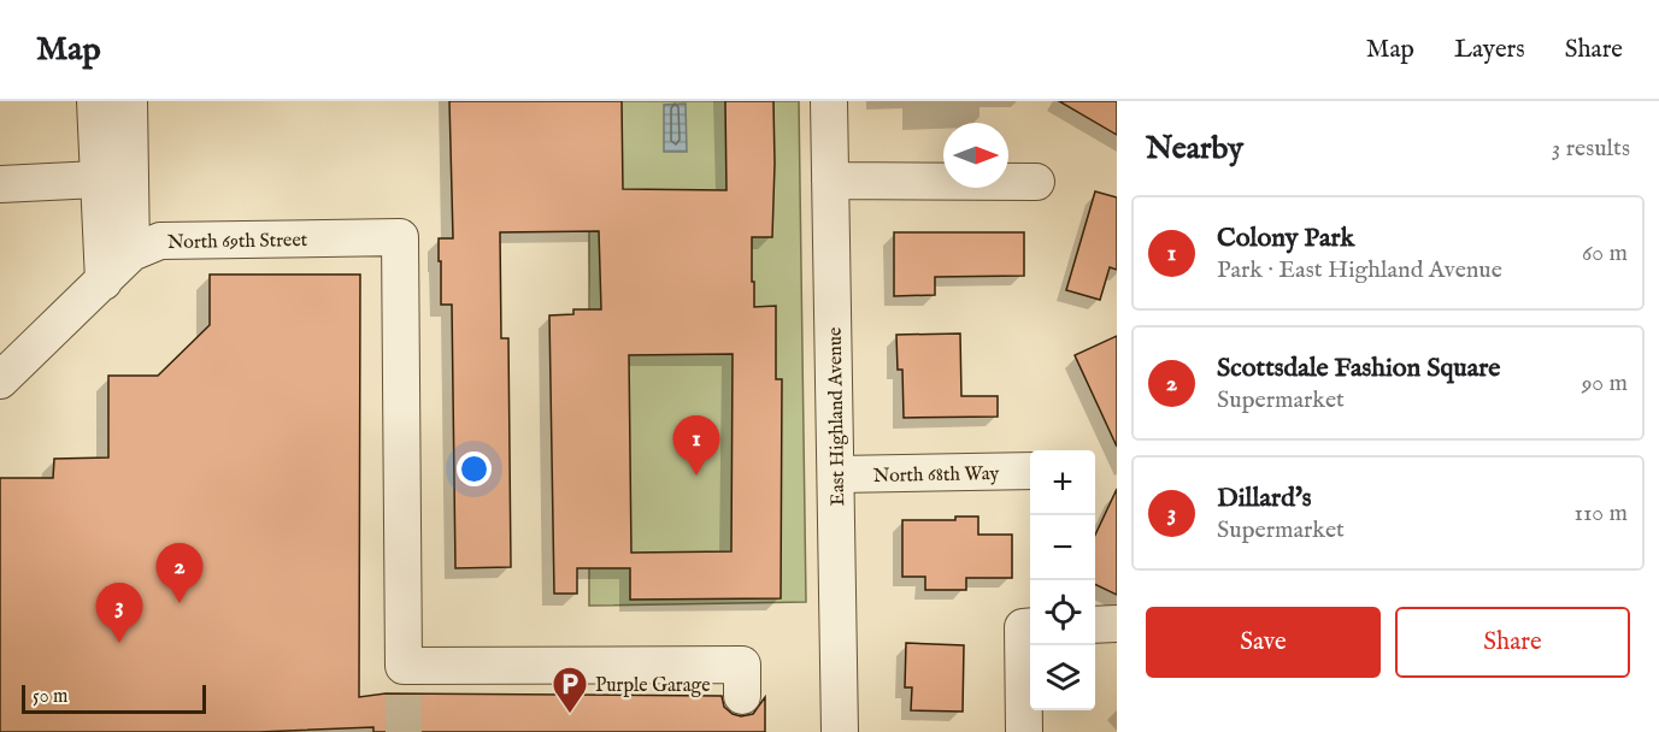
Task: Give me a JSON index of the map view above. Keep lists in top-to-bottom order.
{
  "streets": {
    "street": ["North 69th Street", "East Highland Avenue", "North 68th Way"]
  },
  "crossings": [
    ["East Highland Avenue", "North 68th Way"]
  ],
  "places": {
    "parking": ["Purple Garage"]
  },
  "scale_bar": "50 m",
  "north": "right",
  "page": {
    "header": "Map",
    "nav": ["Map", "Layers", "Share"],
    "heading": ["Nearby", "3 results"],
    "list": [
      {
        "mark": "1",
        "name": "Colony Park",
        "note": "Park · East Highland Avenue",
        "value": "60 m"
      },
      {
        "mark": "2",
        "name": "Scottsdale Fashion Square",
        "note": "Supermarket",
        "value": "90 m"
      },
      {
        "mark": "3",
        "name": "Dillard's",
        "note": "Supermarket",
        "value": "110 m"
      }
    ],
    "pins": ["1", "2", "3"],
    "map_buttons": ["+", "−"],
    "buttons": ["Save", "Share"],
    "scale": "50 m"
  }
}
